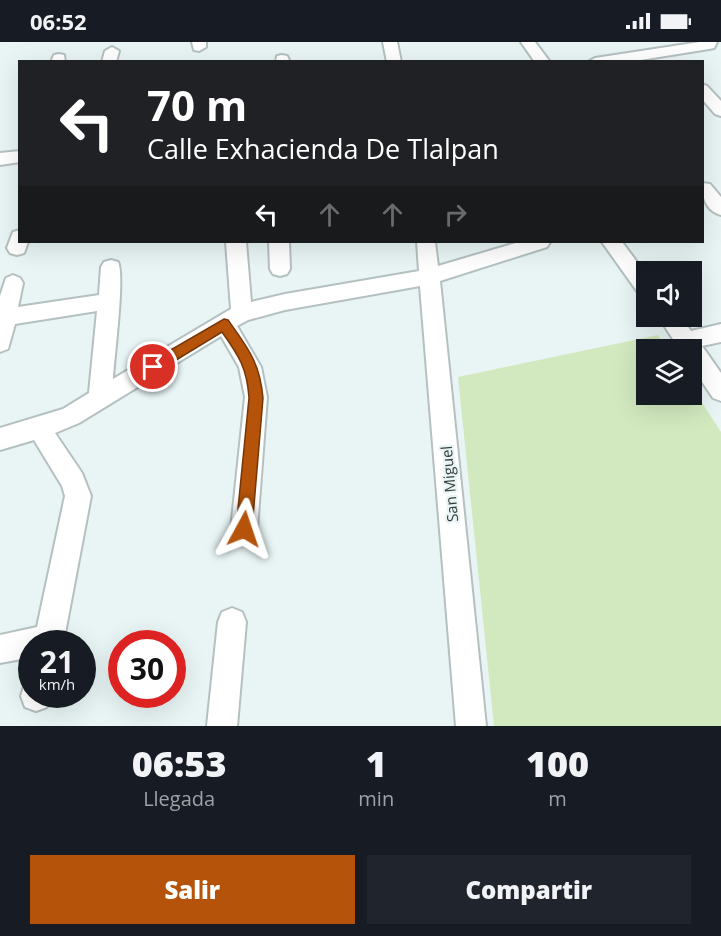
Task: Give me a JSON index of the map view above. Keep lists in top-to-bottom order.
{
  "streets": {
    "street": ["San Miguel"]
  },
  "page": {
    "status": "06:52",
    "turn": ["70 m", "Calle Exhacienda De Tlalpan"],
    "speed": "21 km/h",
    "limit": "30",
    "eta": [
      "06:53",
      "Llegada",
      "1",
      "min",
      "100",
      "m"
    ],
    "buttons": ["Salir", "Compartir"]
  }
}
